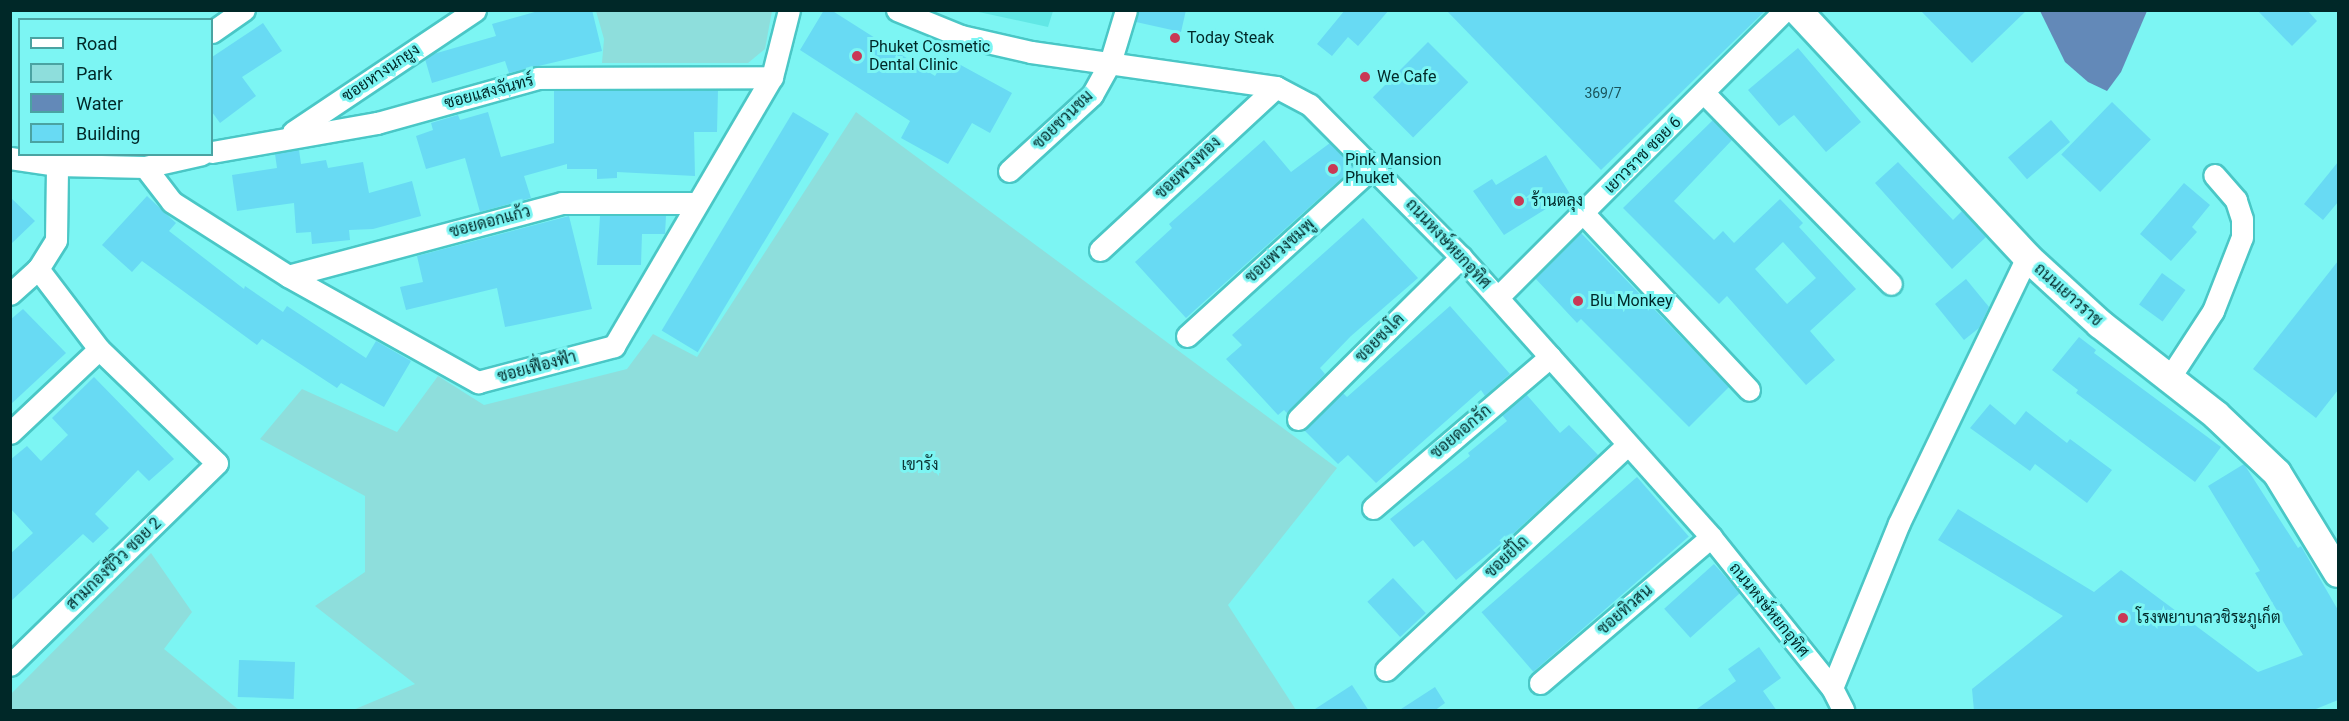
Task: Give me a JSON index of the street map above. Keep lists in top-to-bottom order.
{
  "streets": {
    "main road": ["ถนนเยาวราช"],
    "street": [
      "ซอยหางนกยูง",
      "ซอยแสงจันทร์",
      "ซอยชวนชม",
      "เยาวราช ซอย 6",
      "ซอยพวงทอง",
      "ซอยดอกแก้ว",
      "ถนนหงษ์หยกอุทิศ",
      "ซอยพวงชมพู",
      "ซอยชงโค",
      "ซอยเฟื่องฟ้า",
      "ซอยดอกรัก",
      "ซอยยี่โถ",
      "สามกองซีวิว ซอย 2",
      "ซอยทิวสน"
    ]
  },
  "crossings": [
    ["ซอยหางนกยูง", "ซอยแสงจันทร์"],
    ["ซอยแสงจันทร์", "ซอยเฟื่องฟ้า"],
    ["ซอยชวนชม", "ถนนหงษ์หยกอุทิศ"],
    ["เยาวราช ซอย 6", "ถนนหงษ์หยกอุทิศ"],
    ["ซอยพวงทอง", "ถนนหงษ์หยกอุทิศ"],
    ["ซอยดอกแก้ว", "ซอยเฟื่องฟ้า"],
    ["ถนนหงษ์หยกอุทิศ", "ซอยพวงชมพู"],
    ["ถนนหงษ์หยกอุทิศ", "ซอยชงโค"],
    ["ถนนหงษ์หยกอุทิศ", "ซอยดอกรัก"],
    ["ถนนหงษ์หยกอุทิศ", "ซอยยี่โถ"],
    ["ถนนหงษ์หยกอุทิศ", "ซอยทิวสน"]
  ],
  "parks": ["เขารัง"],
  "places": [
    "Today Steak",
    "Phuket Cosmetic Dental Clinic",
    "We Cafe",
    "Pink Mansion Phuket",
    "ร้านตลุง",
    "Blu Monkey",
    "โรงพยาบาลวชิระภูเก็ต"
  ],
  "house_numbers": ["369/7"],
  "legend": [
    "Road",
    "Park",
    "Water",
    "Building"
  ]
}
